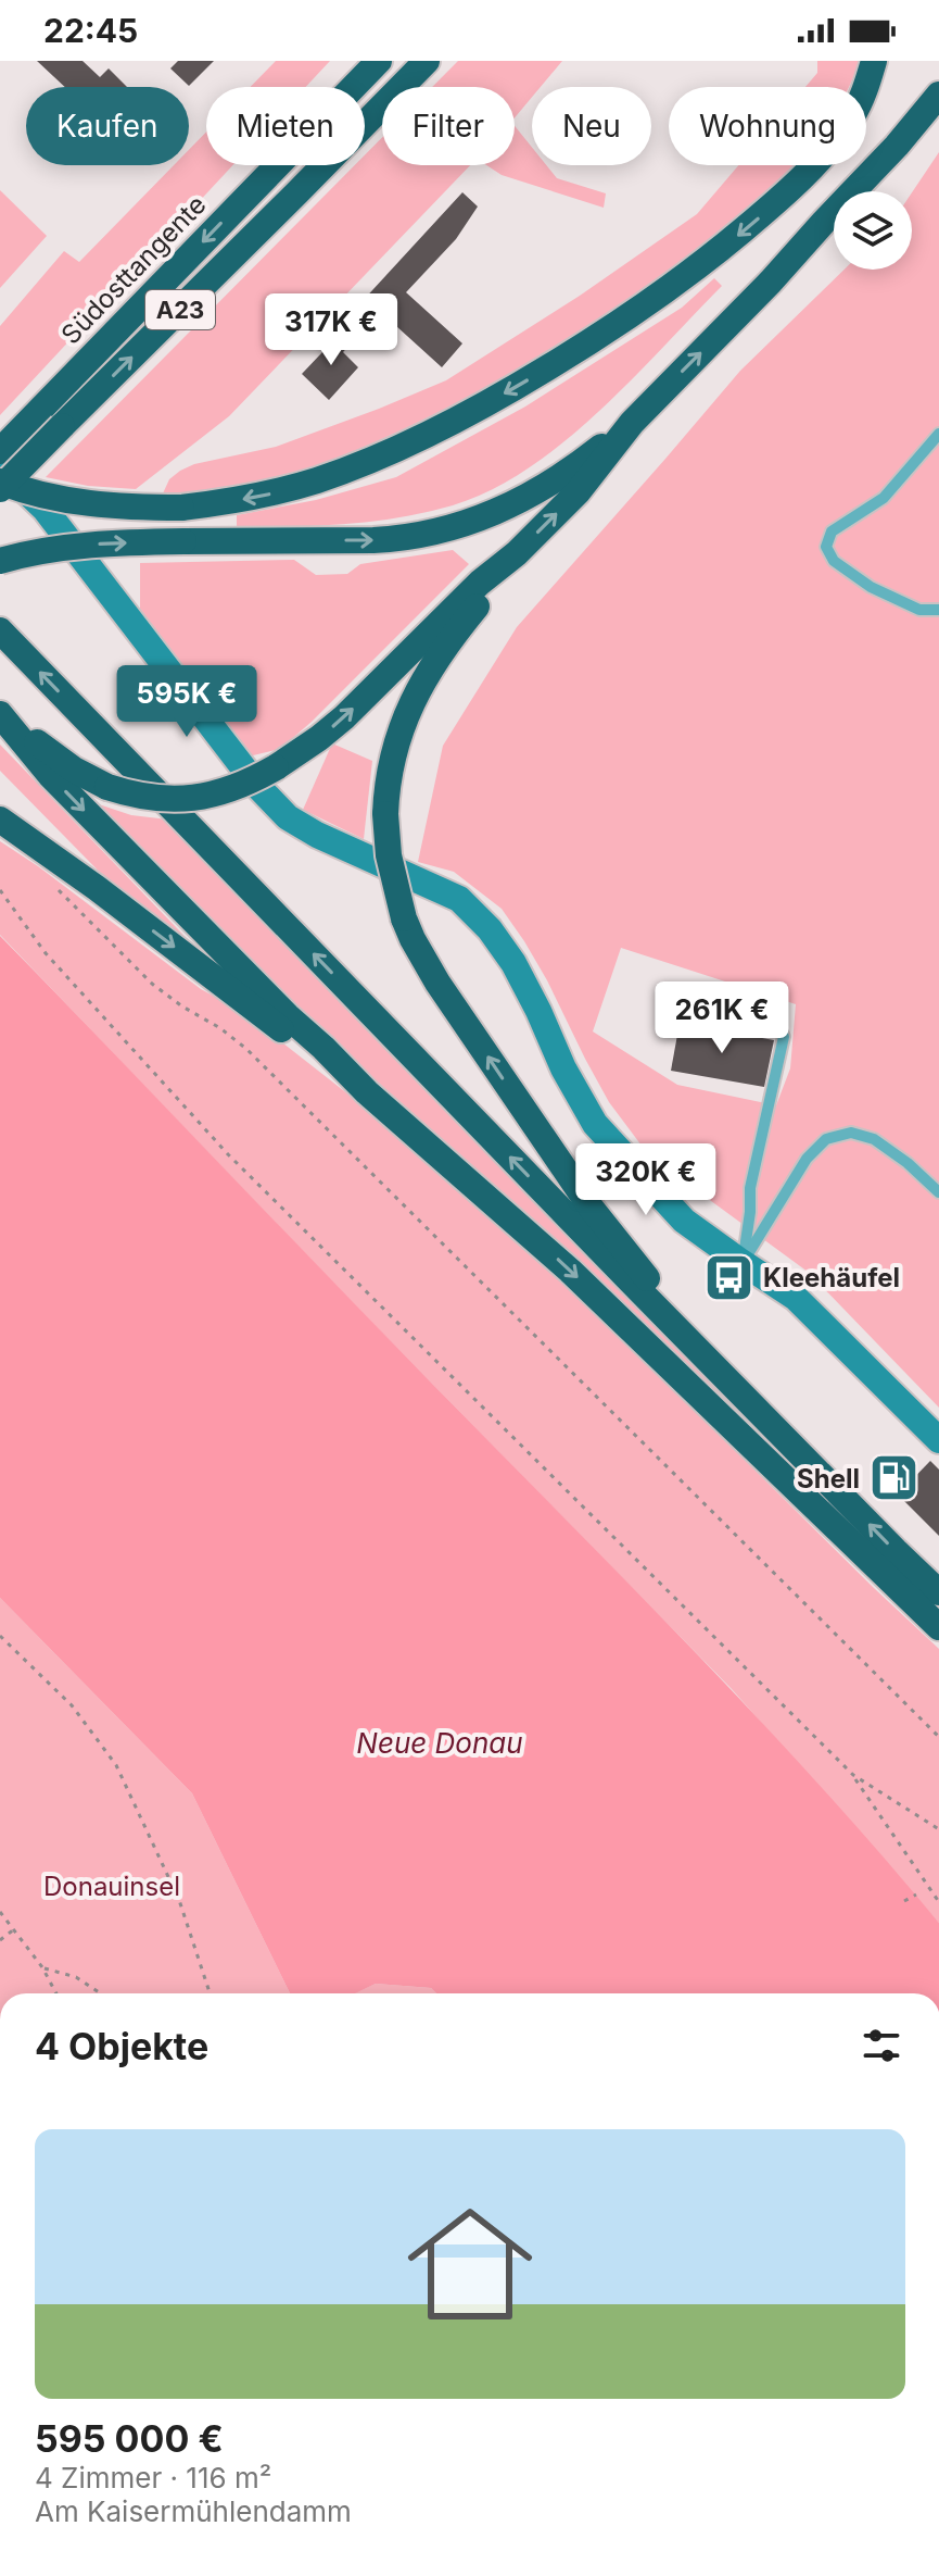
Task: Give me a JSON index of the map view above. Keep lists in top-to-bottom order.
{
  "streets": {
    "highway": ["Südosttangente", "A23"]
  },
  "water": ["Neue Donau"],
  "parks": ["Donauinsel"],
  "places": {
    "bus stop": ["Kleehäufel"],
    "fuel station": ["Shell"]
  },
  "page": {
    "status": "22:45",
    "chip": [
      "Kaufen",
      "Mieten",
      "Filter",
      "Neu",
      "Wohnung"
    ],
    "price": [
      "317K €",
      "595K €",
      "261K €",
      "320K €"
    ],
    "heading": "4 Objekte",
    "list": [
      {
        "name": "595 000 €",
        "note": "4 Zimmer · 116 m² · Am Kaisermühlendamm"
      }
    ]
  }
}
